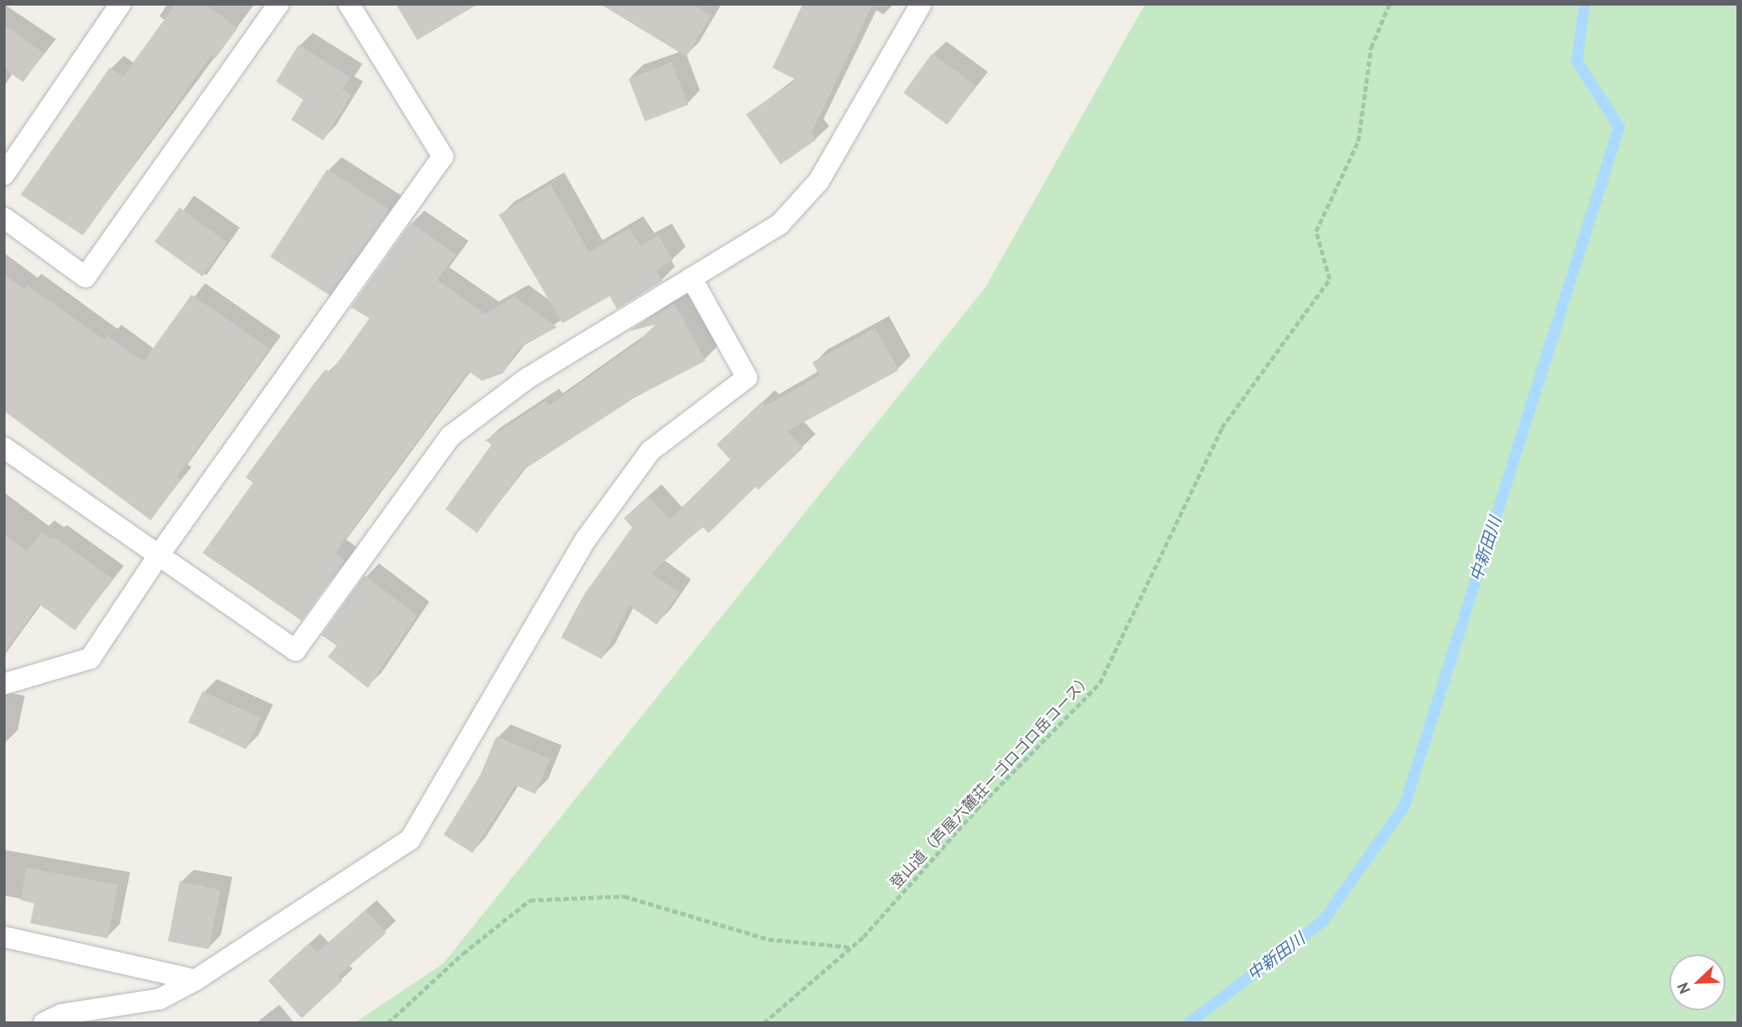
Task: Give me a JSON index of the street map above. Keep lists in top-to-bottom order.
{
  "streets": {
    "path": ["登山道（芦屋六麓荘ーゴロゴロ岳コース）"]
  },
  "water": ["中新田川"],
  "north": "bottom left"
}
